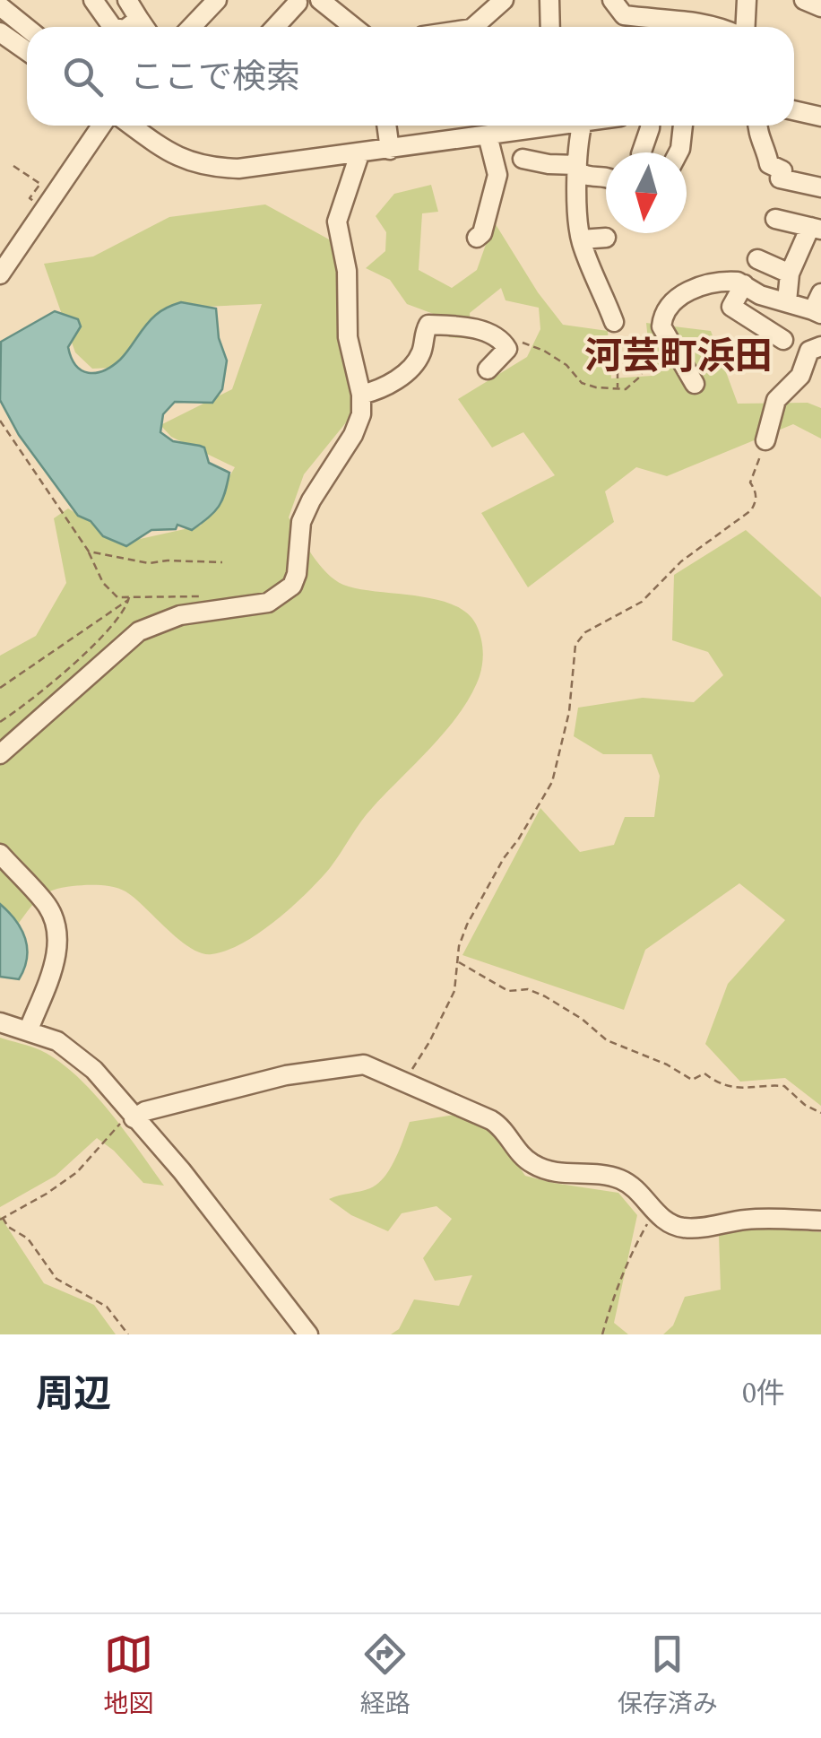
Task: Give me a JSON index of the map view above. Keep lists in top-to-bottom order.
{
  "districts": ["河芸町浜田"],
  "north": "bottom",
  "page": {
    "search": "ここで検索",
    "heading": ["周辺", "0件"],
    "nav": ["地図", "経路", "保存済み"]
  }
}
